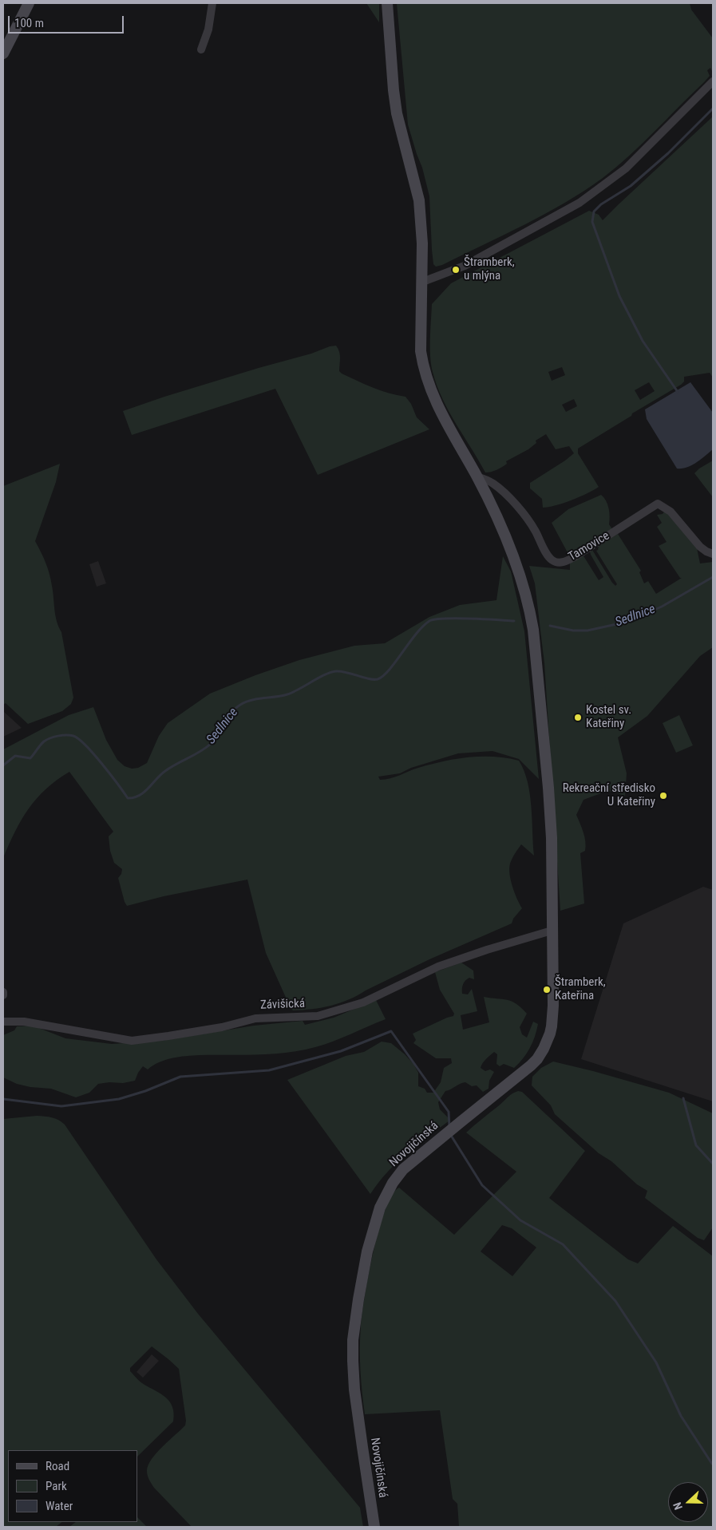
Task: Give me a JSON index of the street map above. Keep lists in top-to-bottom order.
{
  "streets": {
    "street": ["Tamovice", "Závišická", "Novojičínská"]
  },
  "crossings": [
    ["Tamovice", "Novojičínská"],
    ["Závišická", "Novojičínská"]
  ],
  "water": ["Sedlnice"],
  "places": [
    "Štramberk, u mlýna",
    "Kostel sv. Kateřiny",
    "Rekreační středisko U Kateřiny",
    "Štramberk, Kateřina"
  ],
  "legend": ["Road", "Park", "Water"],
  "scale_bar": "100 m",
  "north": "left"
}
